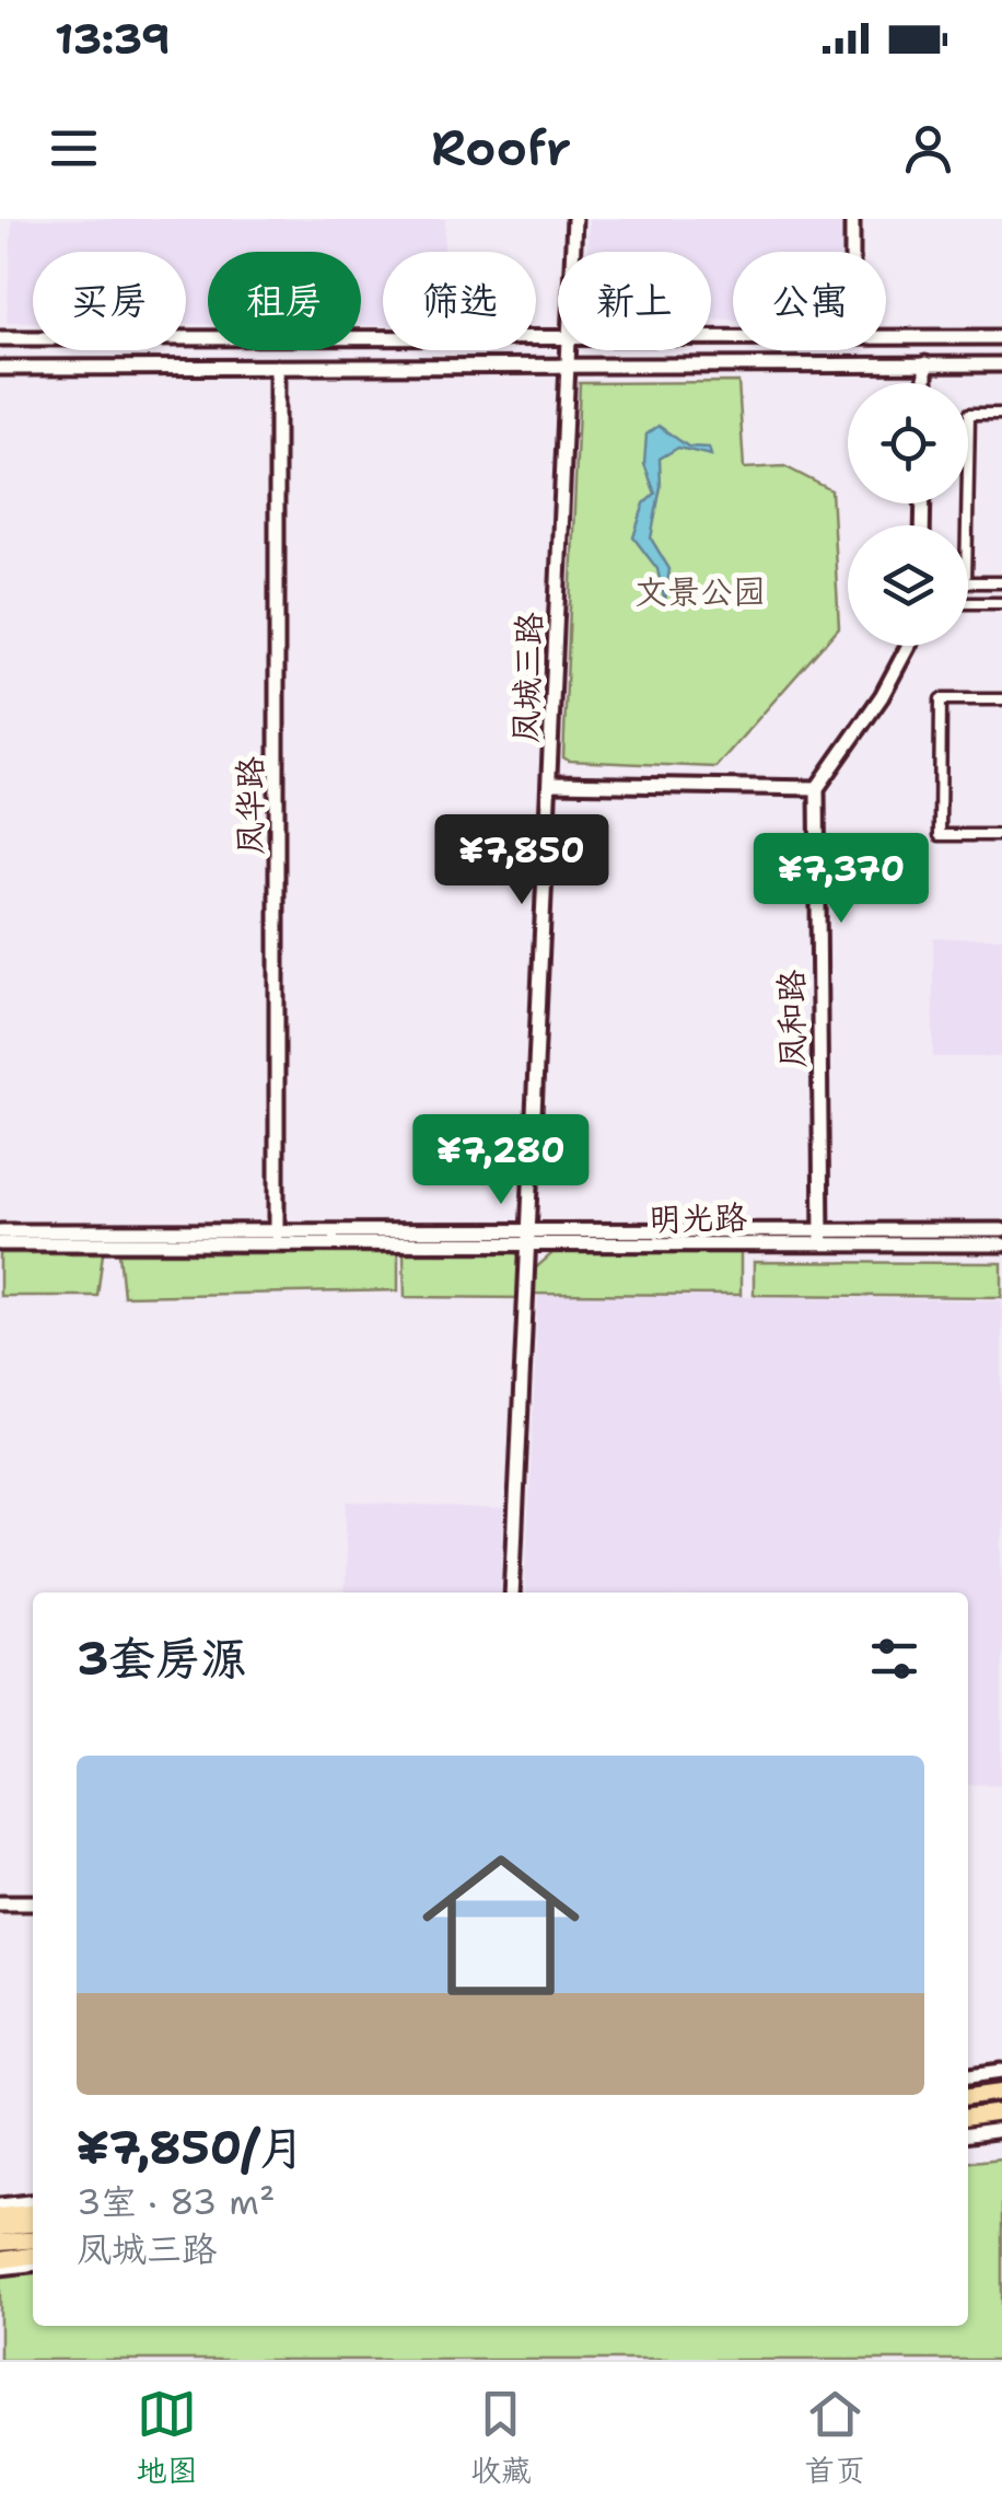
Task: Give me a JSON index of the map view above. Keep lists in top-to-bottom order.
{
  "streets": {
    "main road": [
      "凤城三路",
      "凤华路",
      "凤和路",
      "明光路"
    ]
  },
  "crossings": [
    ["凤城三路", "明光路"],
    ["凤华路", "明光路"],
    ["凤和路", "明光路"]
  ],
  "parks": ["文景公园"],
  "page": {
    "status": "13:39",
    "header": "Roofr",
    "chip": [
      "买房",
      "租房",
      "筛选",
      "新上",
      "公寓"
    ],
    "price": ["¥7,850", "¥7,370", "¥7,280"],
    "heading": "3套房源",
    "list": [
      {
        "name": "¥7,850/月",
        "note": "3室 · 83 m² · 凤城三路"
      }
    ],
    "tabs": ["地图", "收藏", "首页"]
  }
}
